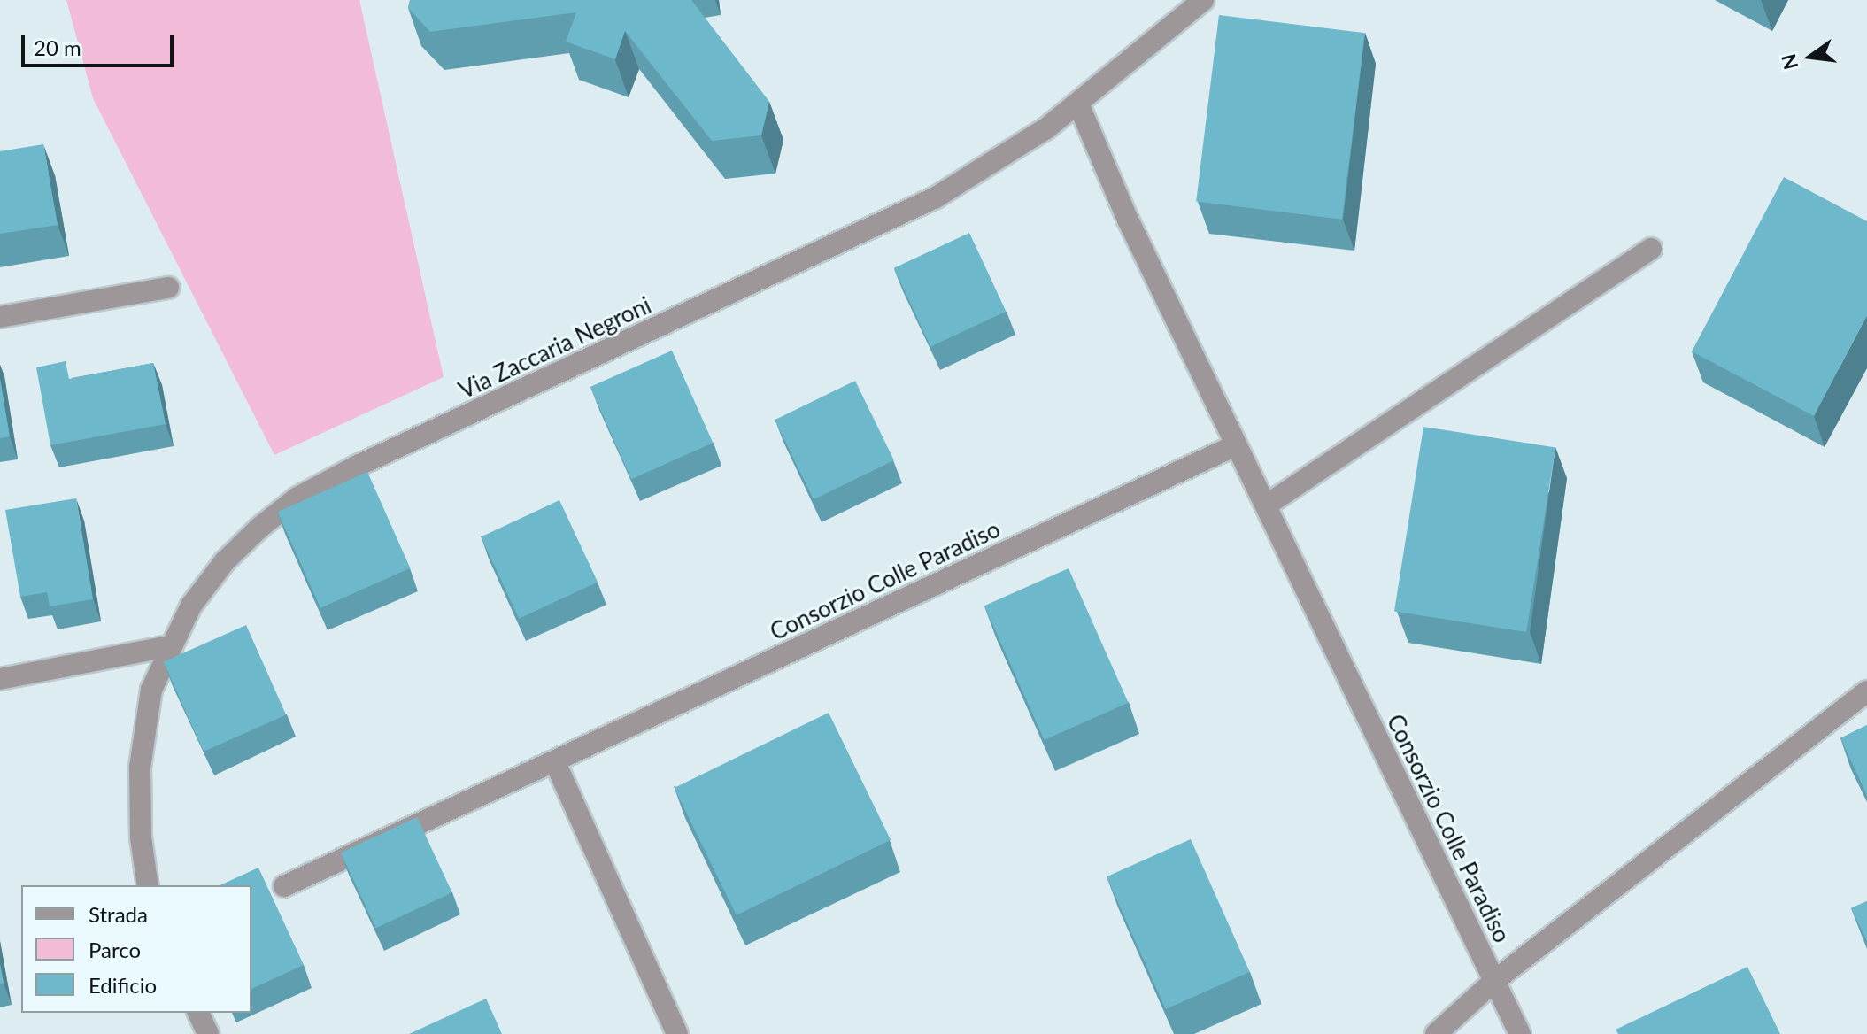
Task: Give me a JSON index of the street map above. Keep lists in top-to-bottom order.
{
  "streets": {
    "street": ["Via Zaccaria Negroni", "Consorzio Colle Paradiso"]
  },
  "crossings": [
    ["Via Zaccaria Negroni", "Consorzio Colle Paradiso"]
  ],
  "legend": ["Strada", "Parco", "Edificio"],
  "scale_bar": "20 m",
  "north": "left"
}
